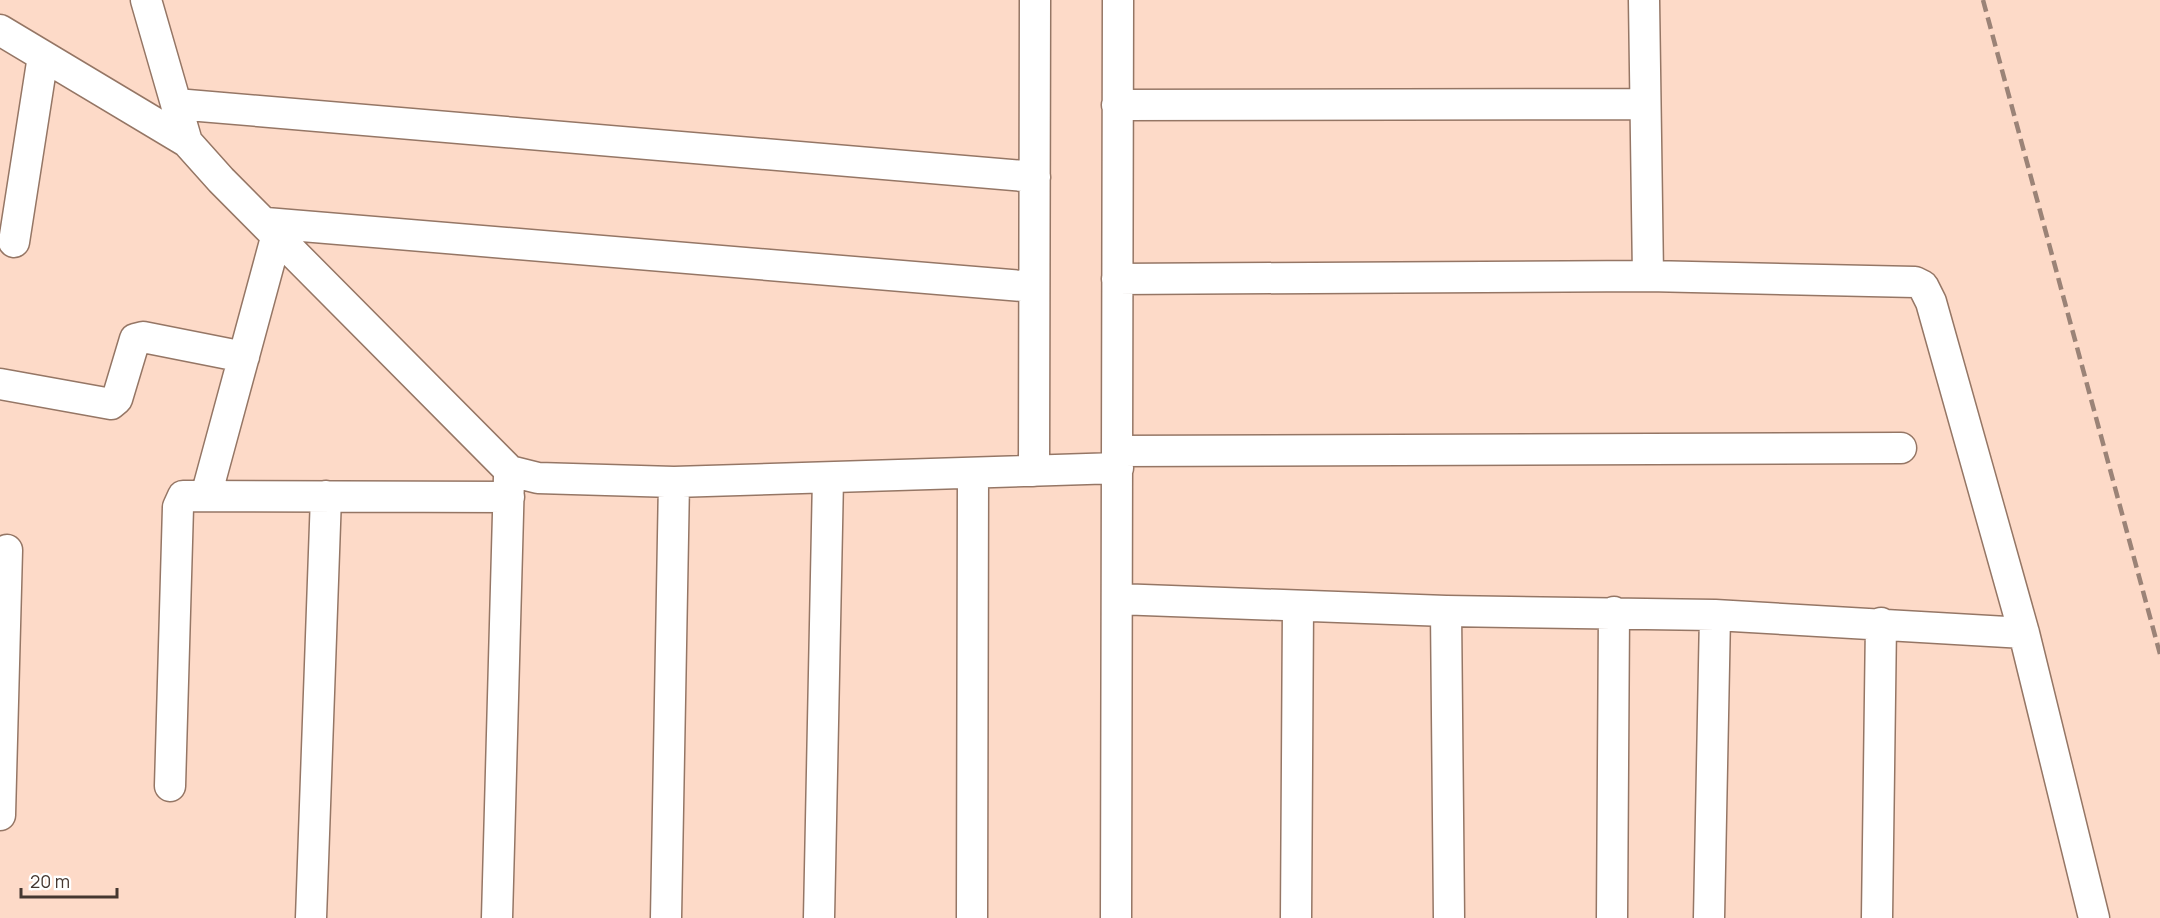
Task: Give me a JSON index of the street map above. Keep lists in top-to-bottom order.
{
  "scale_bar": "20 m"
}
